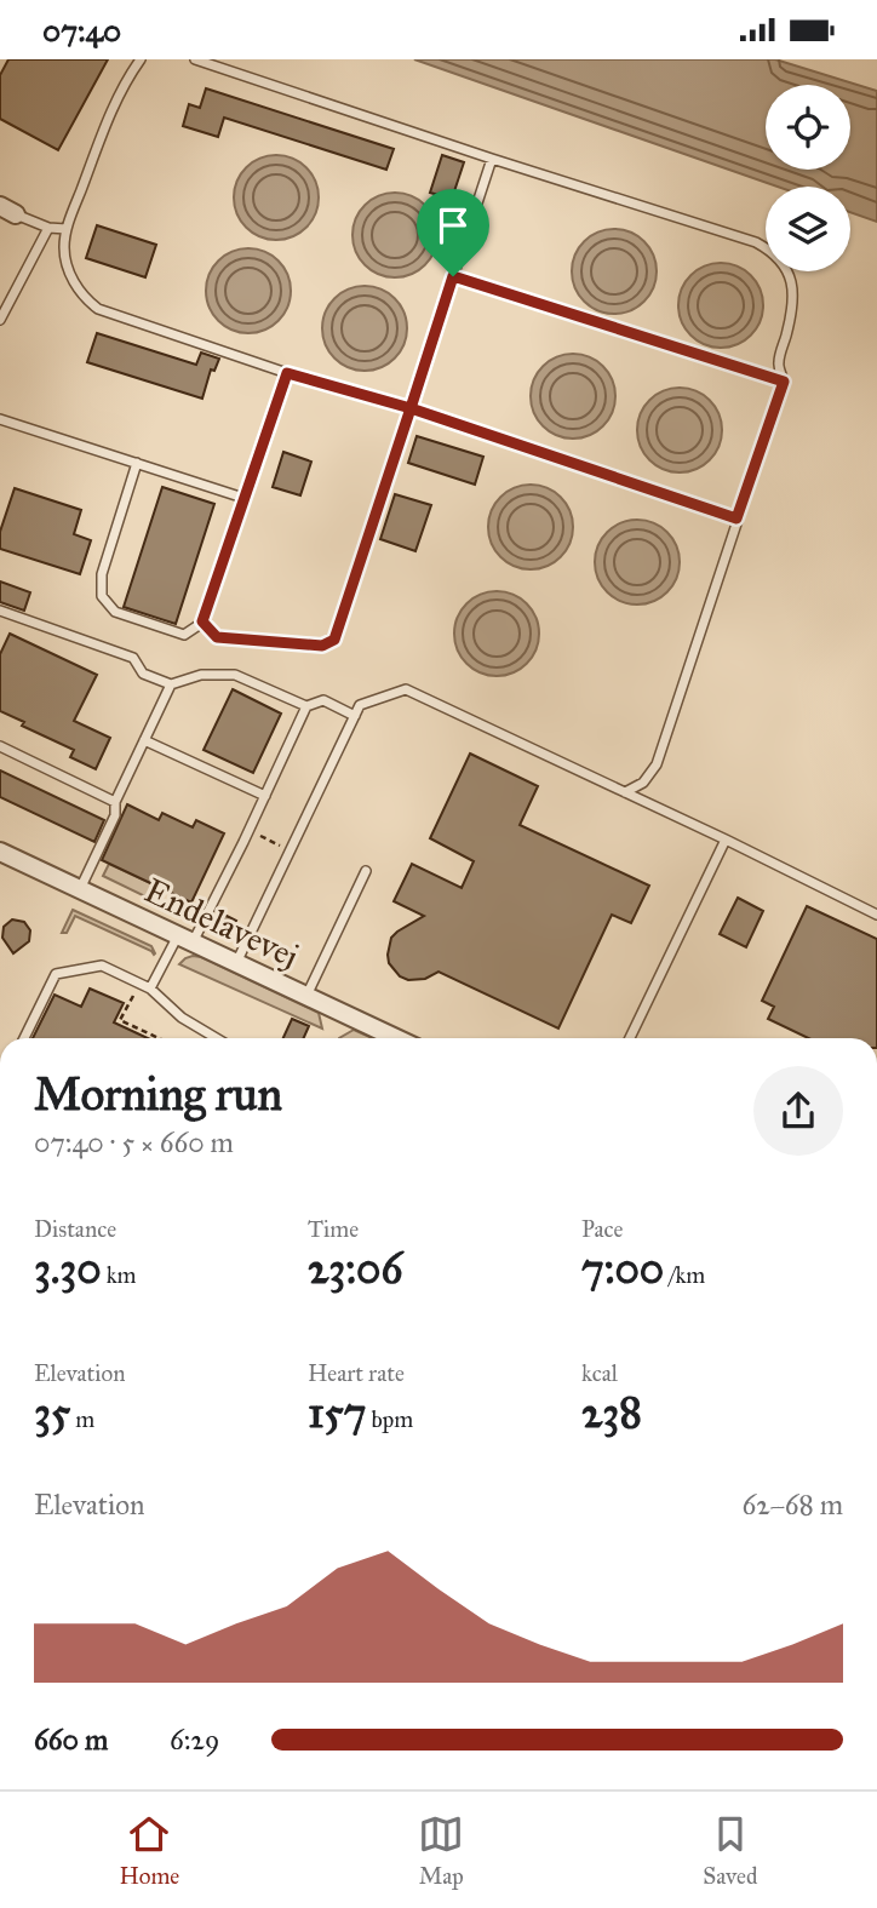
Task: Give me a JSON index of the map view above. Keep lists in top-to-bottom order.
{
  "streets": {
    "street": ["Endelavevej"]
  },
  "page": {
    "status": "07:40",
    "heading": ["Morning run", "07:40 · 5 × 660 m"],
    "stats": [
      ["Distance", "3.30 km"],
      ["Time", "23:06"],
      ["Pace", "7:00 /km"],
      ["Elevation", "35 m"],
      ["Heart rate", "157 bpm"],
      ["kcal", "238"]
    ],
    "chart": ["Elevation", "62–68 m"],
    "list": [
      {
        "name": "660 m",
        "note": "6:29"
      }
    ],
    "tabs": ["Home", "Map", "Saved"]
  }
}
